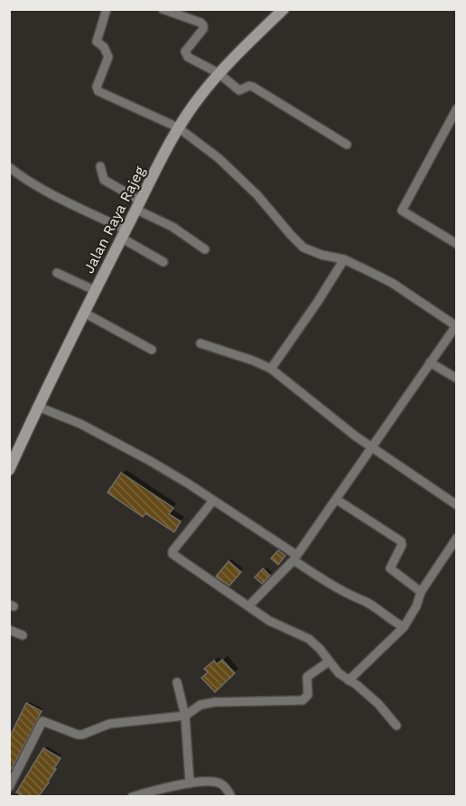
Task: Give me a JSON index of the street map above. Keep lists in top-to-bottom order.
{
  "streets": {
    "main road": ["Jalan Raya Rajeg"]
  }
}
